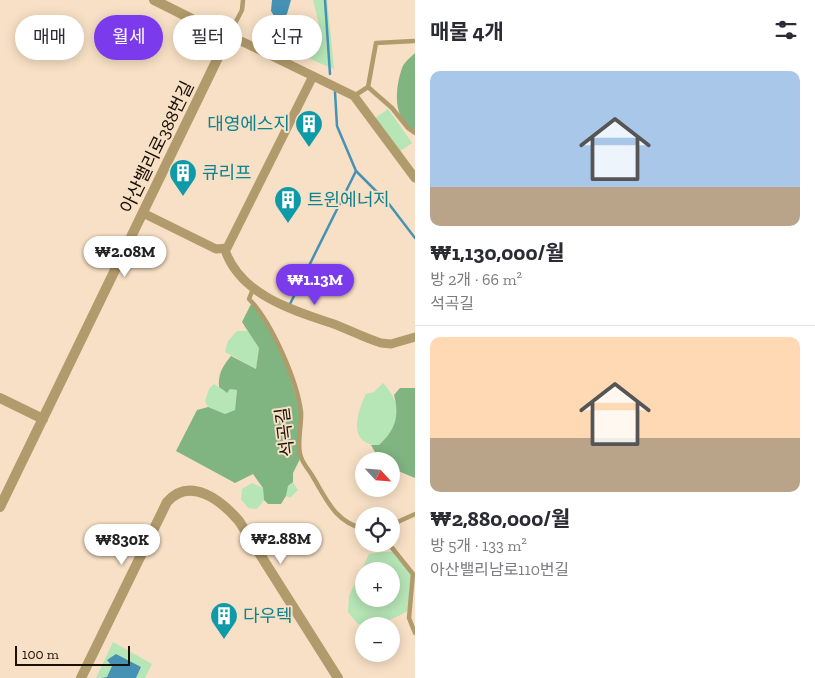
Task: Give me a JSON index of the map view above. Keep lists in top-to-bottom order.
{
  "streets": {
    "street": ["아산밸리로388번길", "석곡길"]
  },
  "places": {
    "building": [
      "대영에스지",
      "큐리프",
      "트윈에너지",
      "다우텍"
    ]
  },
  "scale_bar": "100 m",
  "north": "bottom right",
  "page": {
    "heading": "매물 4개",
    "chip": [
      "매매",
      "월세",
      "필터",
      "신규"
    ],
    "list": [
      {
        "name": "₩1,130,000/월",
        "note": "방 2개 · 66 m² · 석곡길"
      },
      {
        "name": "₩2,880,000/월",
        "note": "방 5개 · 133 m² · 아산밸리남로110번길"
      }
    ],
    "price": [
      "₩2.08M",
      "₩1.13M",
      "₩2.88M",
      "₩830K"
    ],
    "map_buttons": ["+", "−"],
    "scale": "100 m"
  }
}
